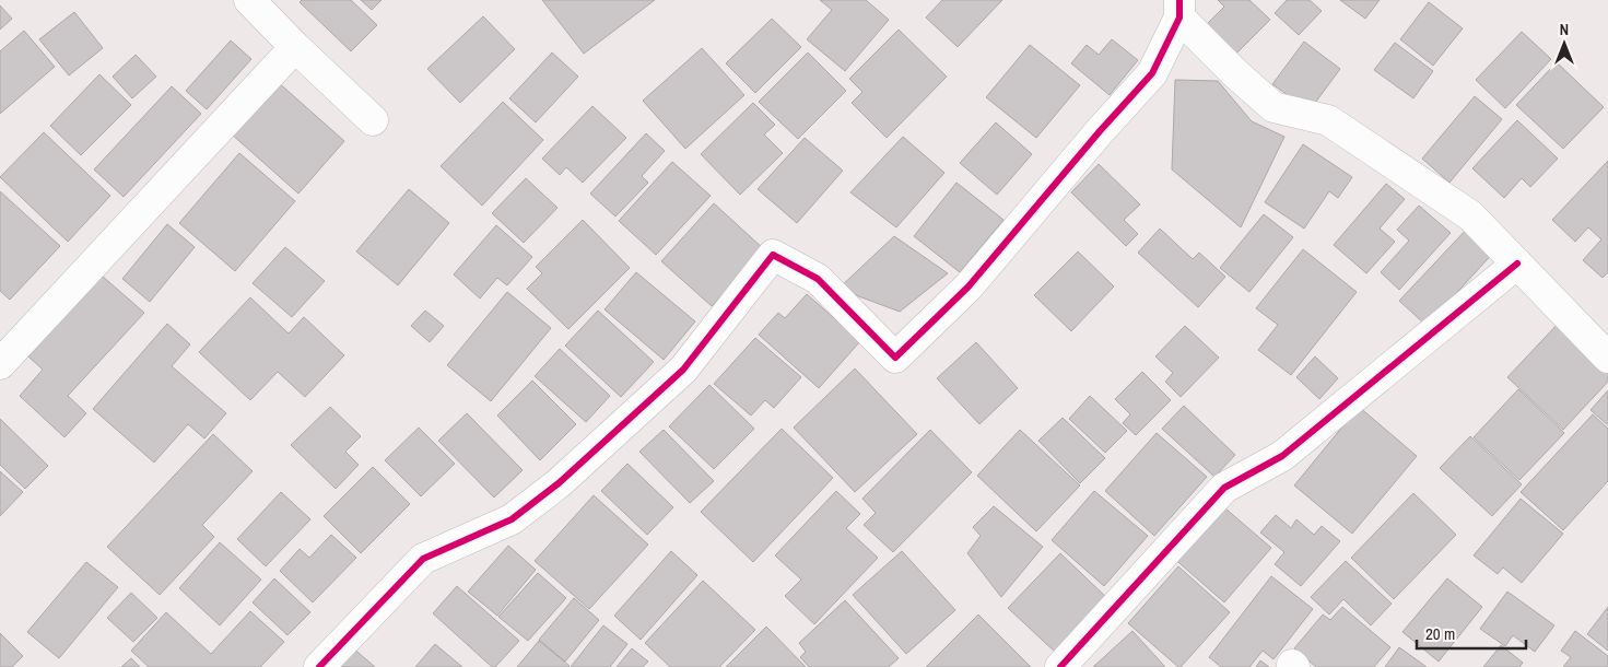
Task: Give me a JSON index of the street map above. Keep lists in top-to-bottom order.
{
  "scale_bar": "20 m",
  "north": "top"
}
